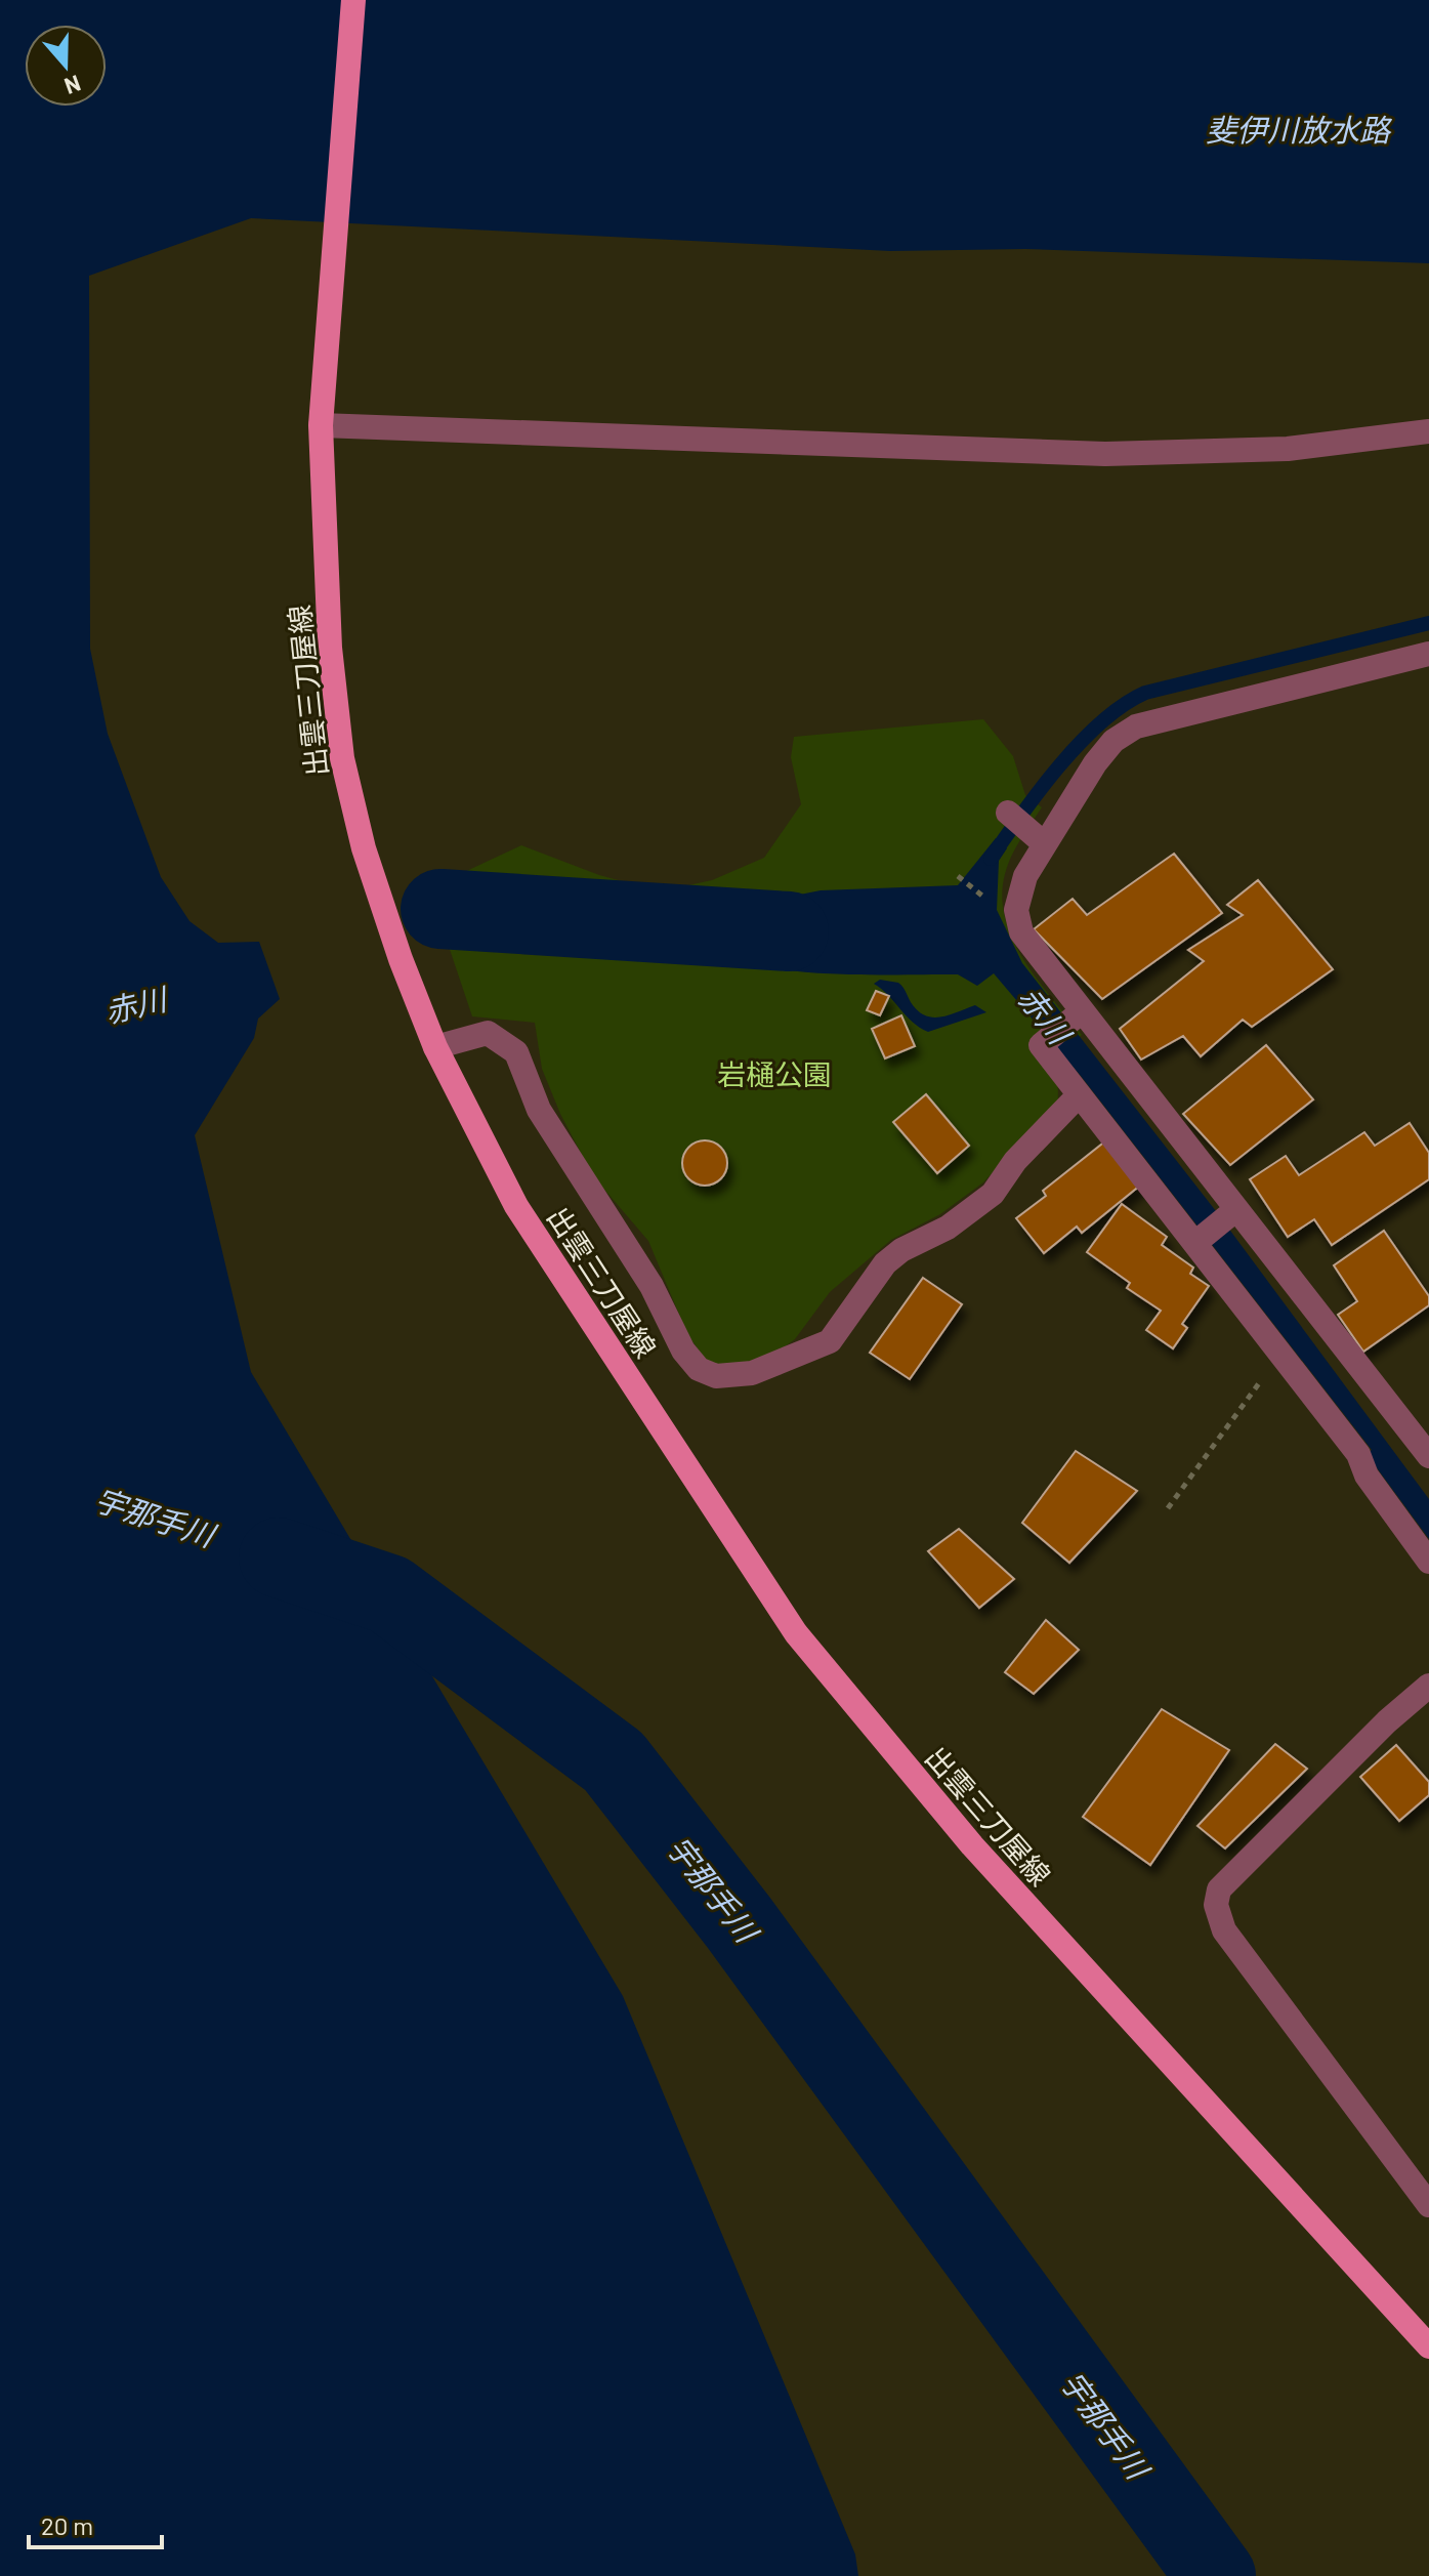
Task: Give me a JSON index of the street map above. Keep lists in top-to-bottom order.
{
  "streets": {
    "main road": ["出雲三刀屋線"]
  },
  "water": ["斐伊川放水路", "赤川", "宇那手川"],
  "parks": ["岩樋公園"],
  "scale_bar": "20 m",
  "north": "bottom"
}
